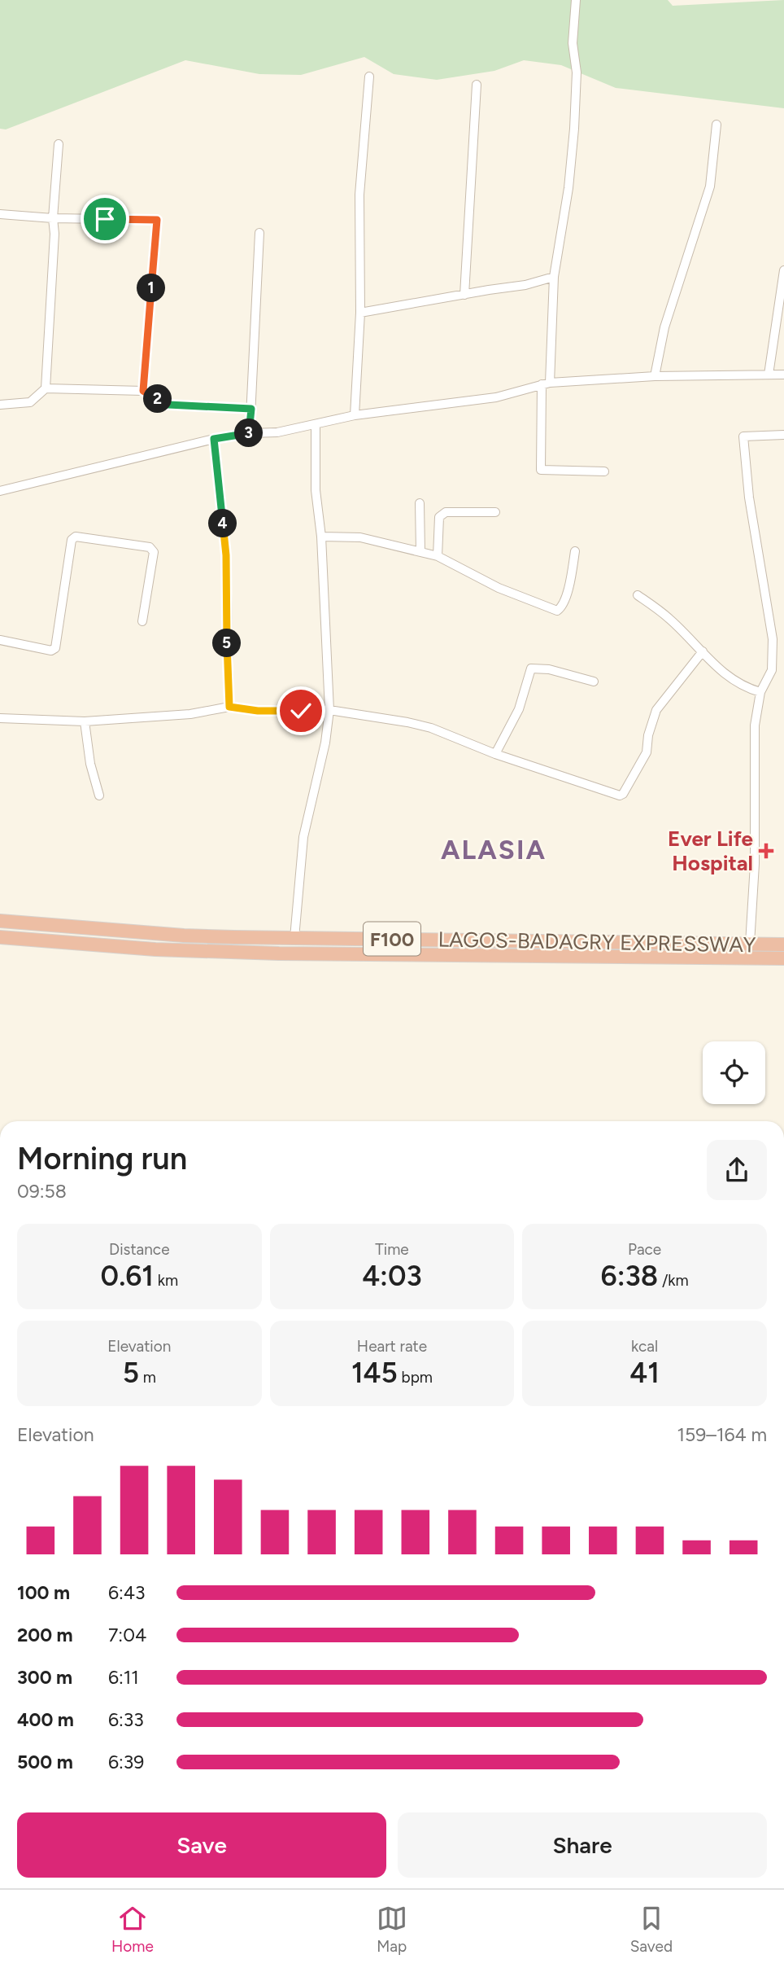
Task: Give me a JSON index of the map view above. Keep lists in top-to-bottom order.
{
  "streets": {
    "highway": ["F100", "LAGOS-BADAGRY EXPRESSWAY"]
  },
  "districts": ["ALASIA"],
  "places": {
    "health": ["Ever Life Hospital"]
  },
  "page": {
    "pins": [
      "1",
      "2",
      "3",
      "4",
      "5"
    ],
    "heading": ["Morning run", "09:58"],
    "stats": [
      ["Distance", "0.61 km"],
      ["Time", "4:03"],
      ["Pace", "6:38 /km"],
      ["Elevation", "5 m"],
      ["Heart rate", "145 bpm"],
      ["kcal", "41"]
    ],
    "chart": ["Elevation", "159–164 m"],
    "list": [
      {
        "name": "100 m",
        "note": "6:43"
      },
      {
        "name": "200 m",
        "note": "7:04"
      },
      {
        "name": "300 m",
        "note": "6:11"
      },
      {
        "name": "400 m",
        "note": "6:33"
      },
      {
        "name": "500 m",
        "note": "6:39"
      }
    ],
    "buttons": ["Save", "Share"],
    "tabs": ["Home", "Map", "Saved"]
  }
}
